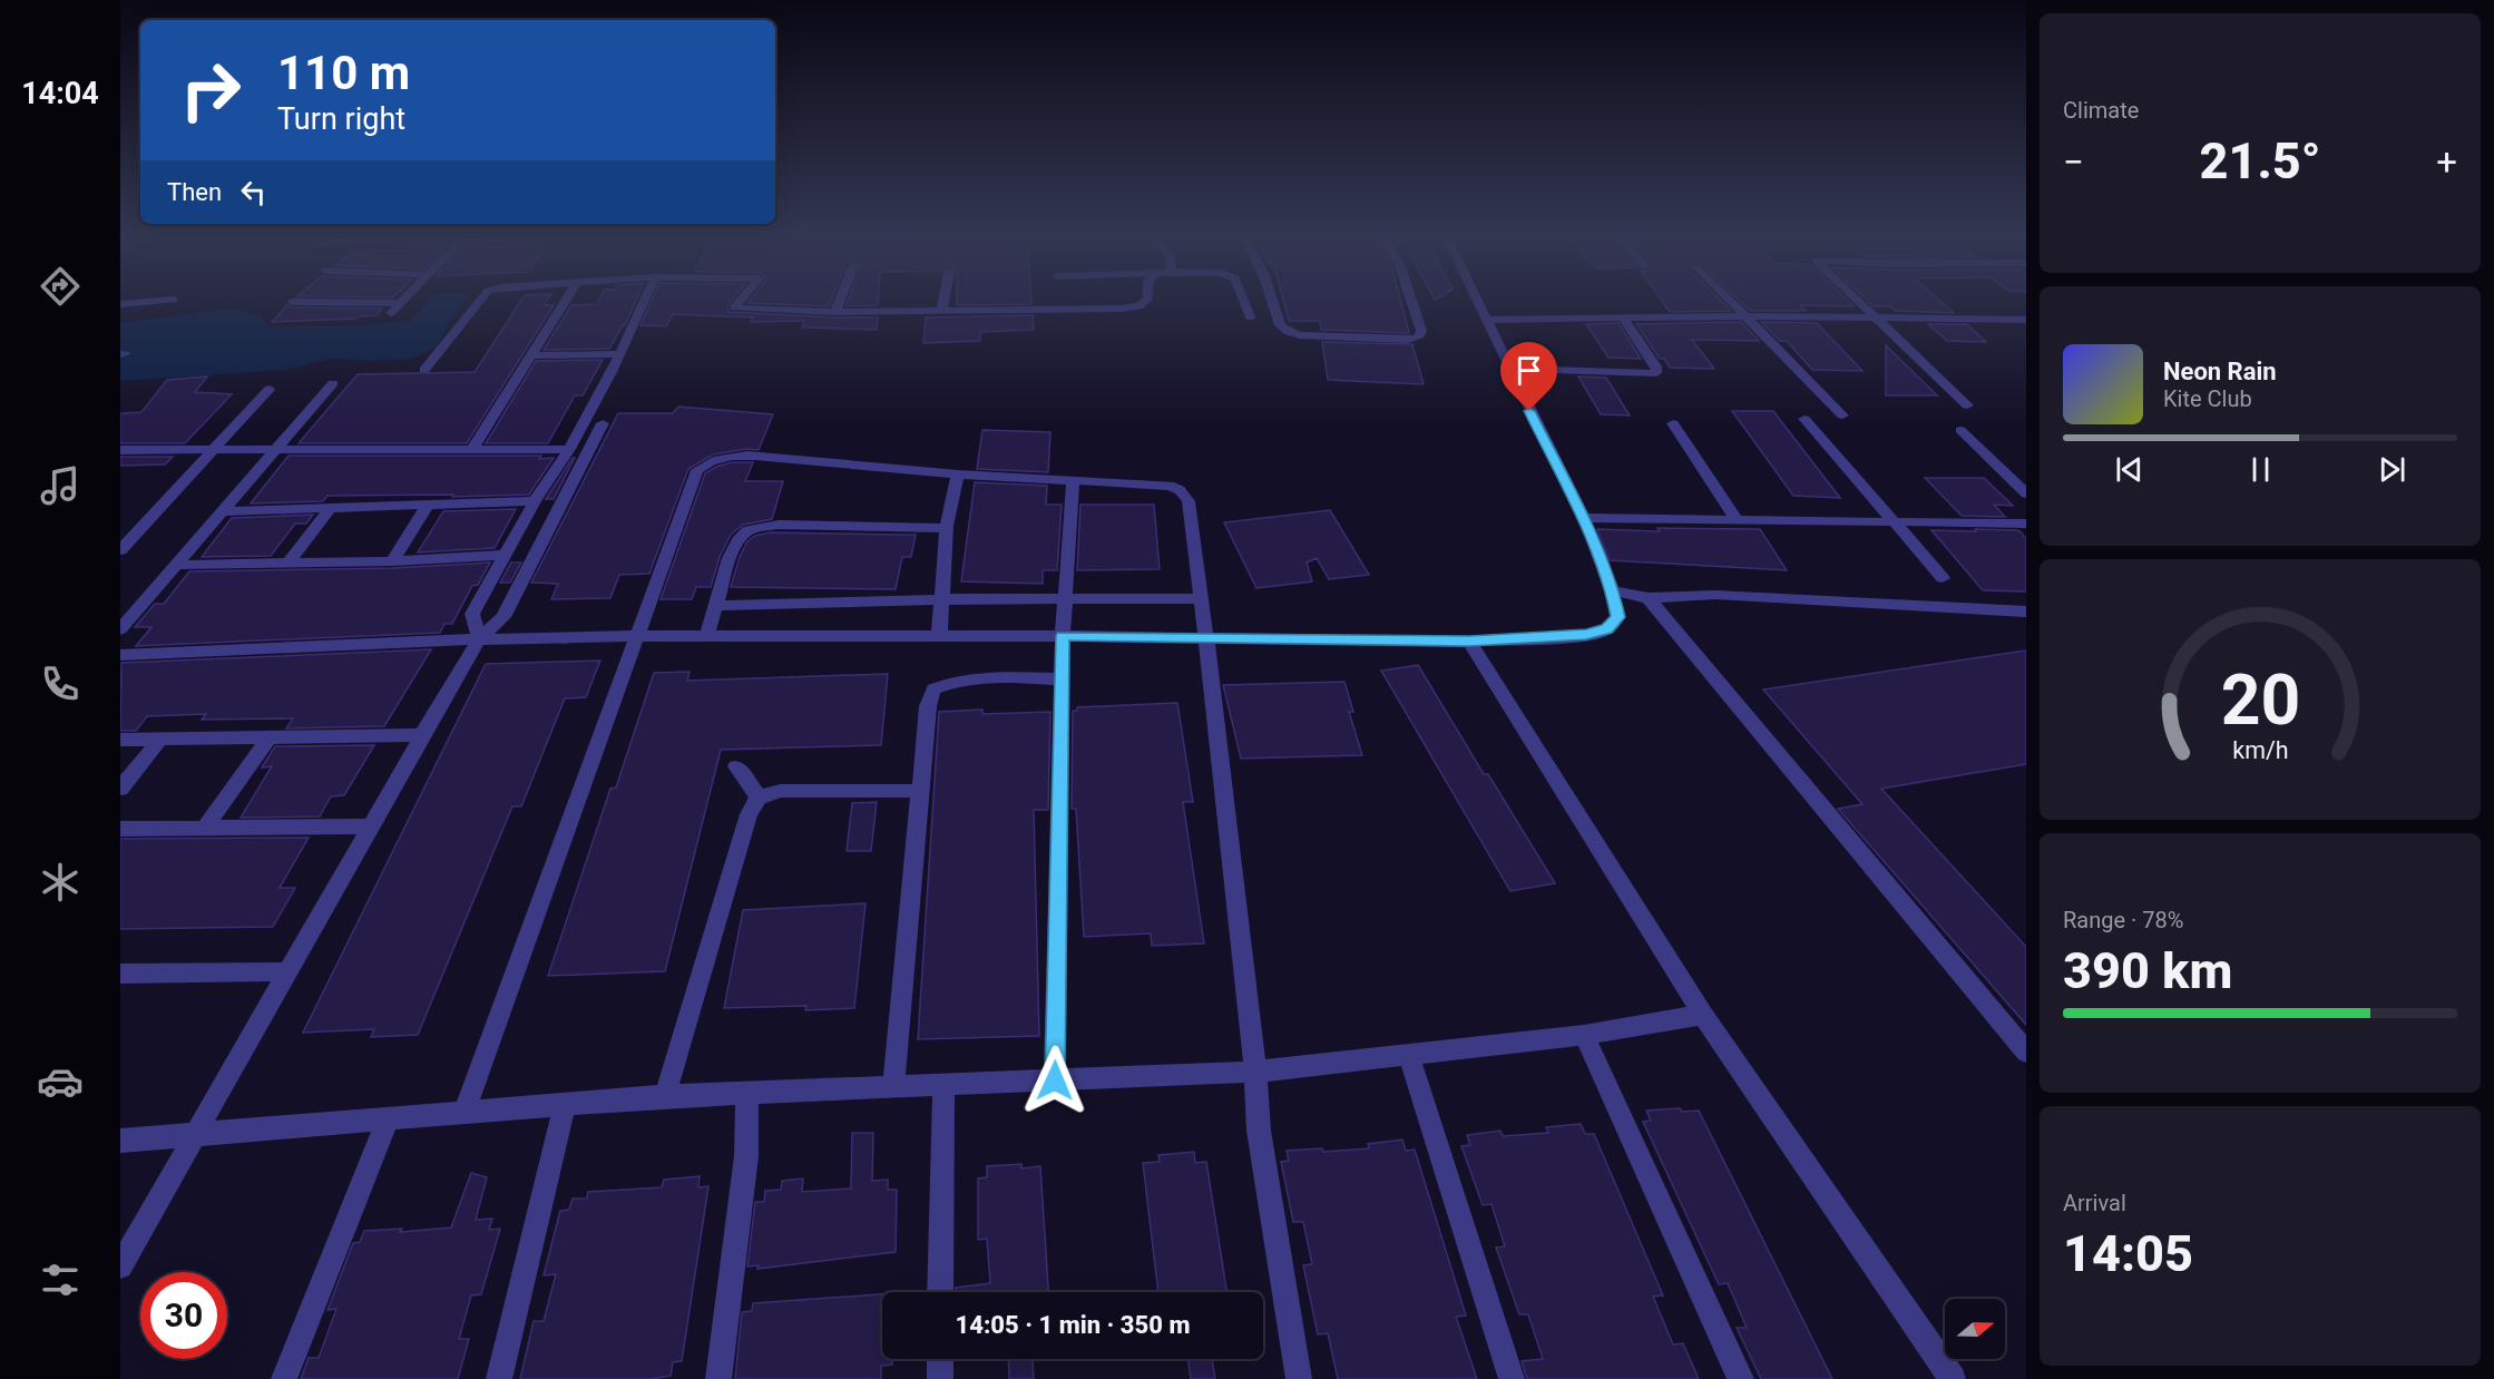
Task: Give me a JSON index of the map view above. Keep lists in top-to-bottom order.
{
  "north": "right",
  "page": {
    "tabs": "14:04",
    "tile": [
      "Climate",
      ["Range · 78%", "390 km"],
      ["Arrival", "14:05"]
    ],
    "turn": ["110 m", "Turn right"],
    "heat": ["−", "21.5°", "+"],
    "then": "Then",
    "song": ["Neon Rain", "Kite Club"],
    "limit": "30",
    "trip": "14:05 · 1 min · 350 m",
    "gauge": ["20", "km/h"]
  }
}
